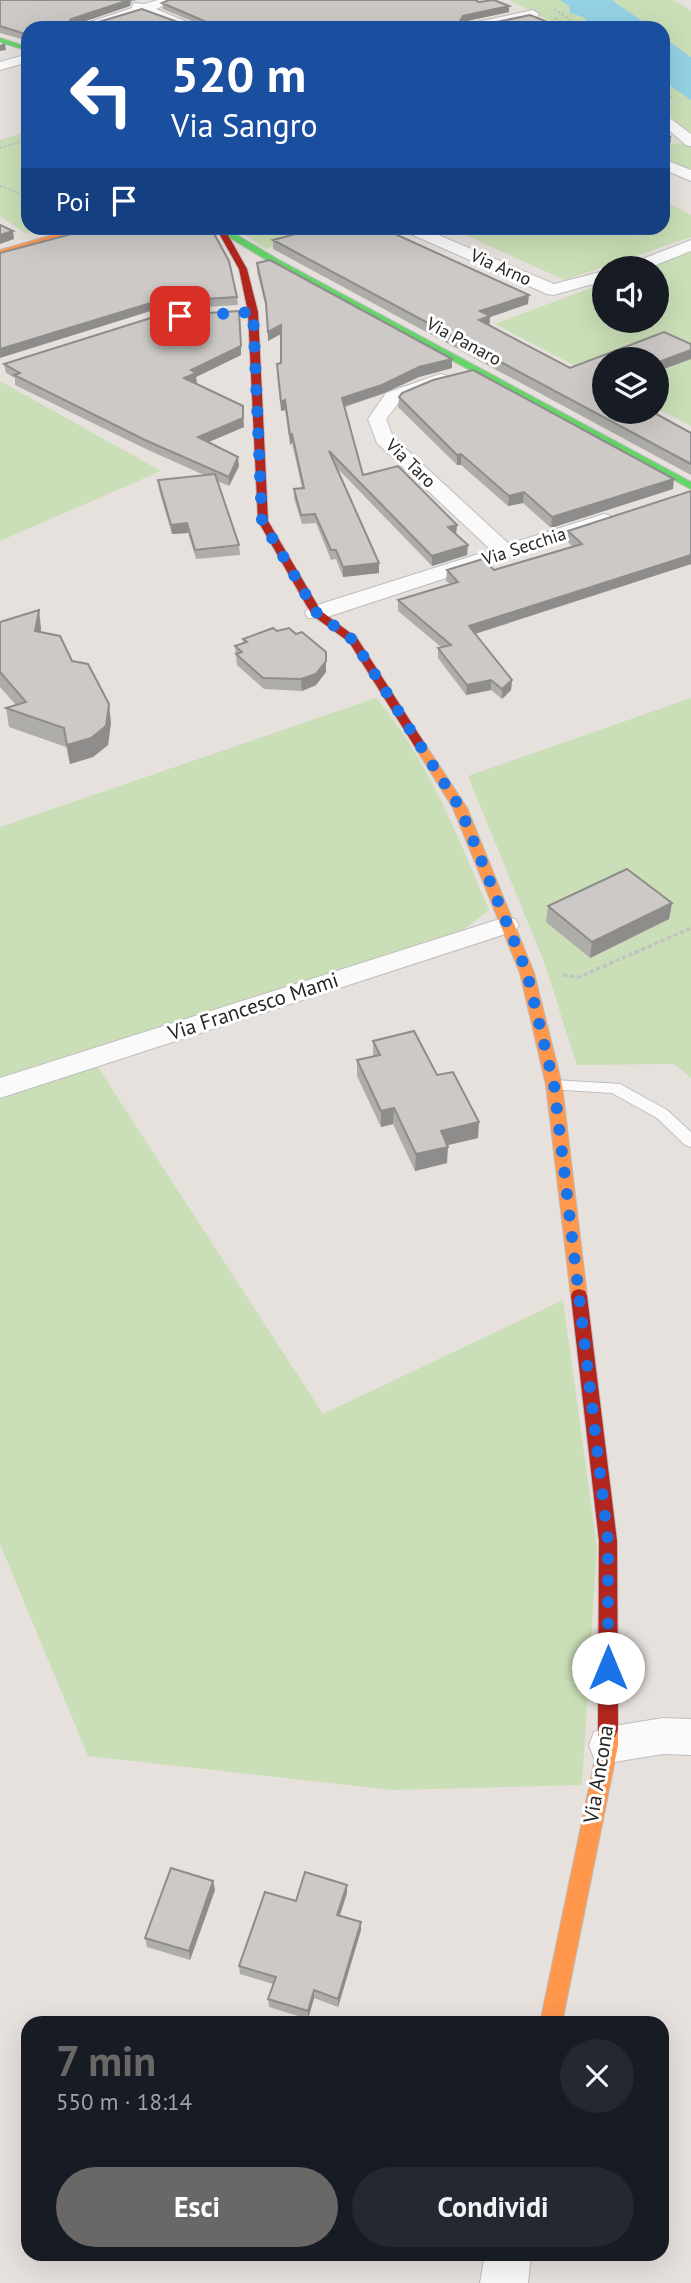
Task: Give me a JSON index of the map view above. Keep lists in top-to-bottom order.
{
  "streets": {
    "street": [
      "Via Arno",
      "Via Panaro",
      "Via Taro",
      "Via Secchia",
      "Via Francesco Mami",
      "Via Ancona"
    ]
  },
  "crossings": [
    ["Via Panaro", "Via Taro"],
    ["Via Taro", "Via Secchia"],
    ["Via Secchia", "Via Ancona"],
    ["Via Francesco Mami", "Via Ancona"]
  ],
  "page": {
    "turn": ["520 m", "Via Sangro"],
    "then": "Poi",
    "heading": ["7 min", "550 m · 18:14"],
    "buttons": ["Esci", "Condividi"]
  }
}
